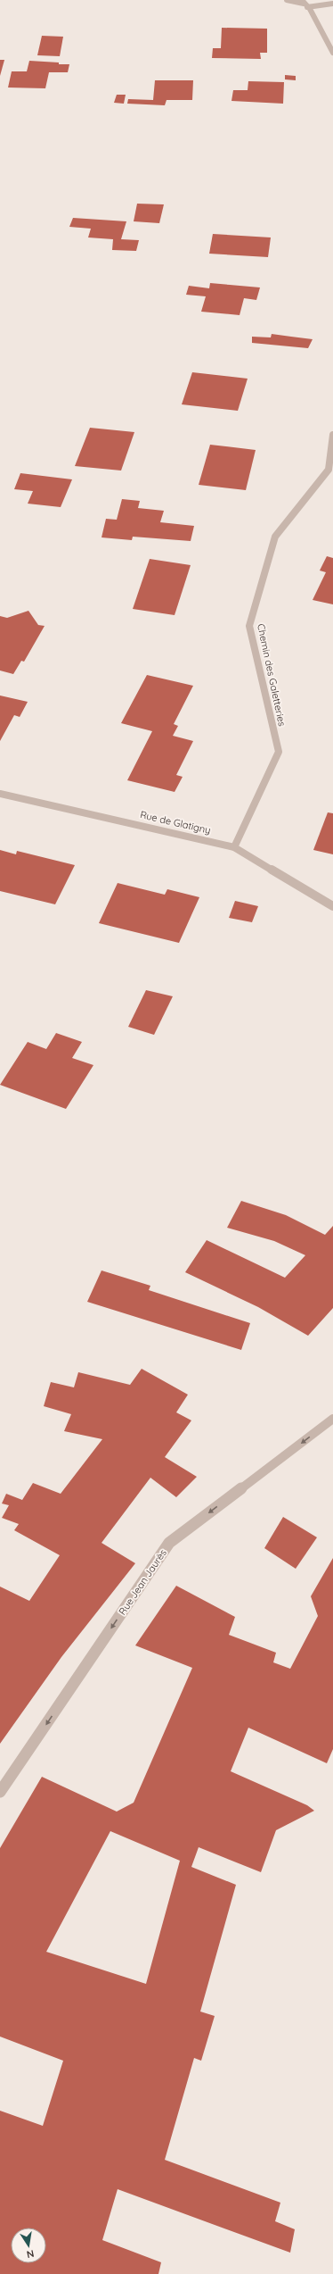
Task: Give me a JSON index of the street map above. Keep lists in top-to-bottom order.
{
  "streets": {
    "street": ["Chemin des Galetteries", "Rue de Glatigny", "Rue Jean Jaurès"]
  },
  "crossings": [
    ["Chemin des Galetteries", "Rue de Glatigny"]
  ],
  "one_way": ["Rue Jean Jaurès"],
  "north": "bottom"
}
